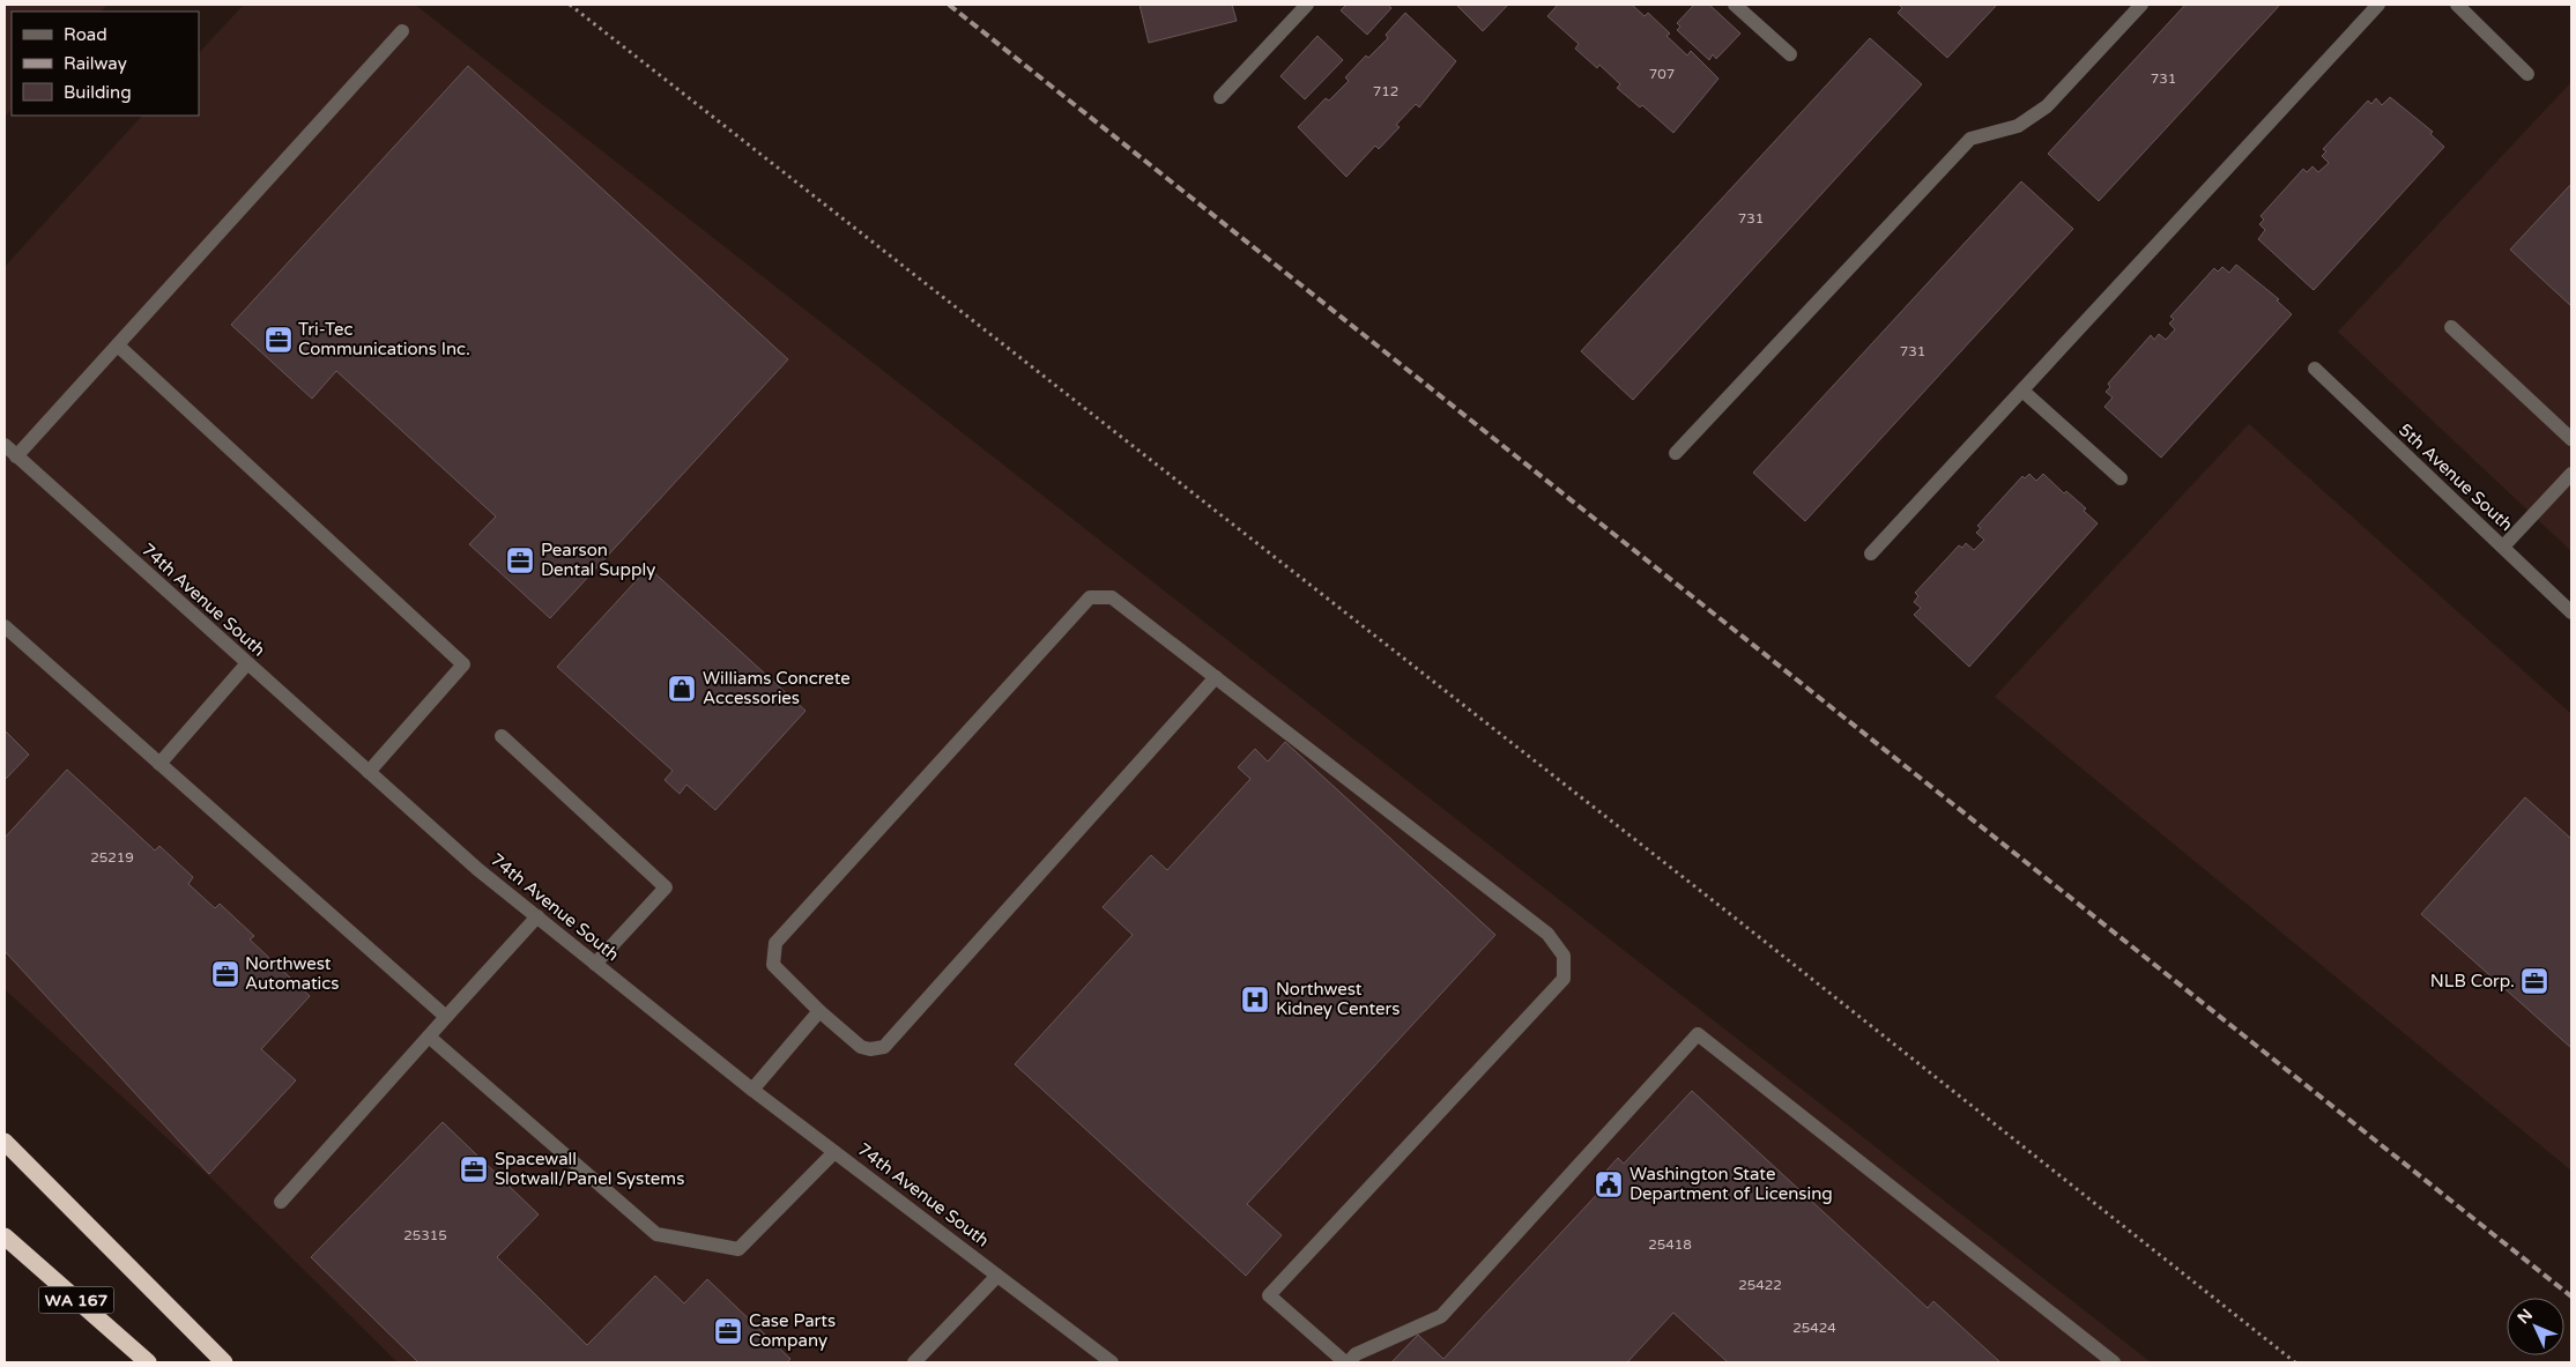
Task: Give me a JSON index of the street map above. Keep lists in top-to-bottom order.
{
  "streets": {
    "highway": ["WA 167"],
    "street": ["5th Avenue South", "74th Avenue South"]
  },
  "places": {
    "office": [
      "Tri-Tec Communications Inc.",
      "Pearson Dental Supply",
      "Northwest Automatics",
      "NLB Corp.",
      "Spacewall Slotwall/Panel Systems",
      "Case Parts Company"
    ],
    "shop": ["Williams Concrete Accessories"],
    "hospital": ["Northwest Kidney Centers"],
    "public building": ["Washington State Department of Licensing"]
  },
  "house_numbers": [
    "707",
    "731",
    "712",
    "731",
    "731",
    "25219",
    "25315",
    "25418",
    "25422",
    "25424"
  ],
  "legend": ["Road", "Railway", "Building"],
  "north": "top left"
}
